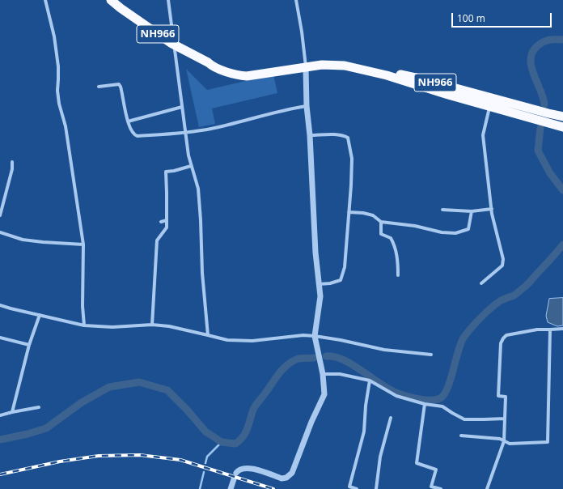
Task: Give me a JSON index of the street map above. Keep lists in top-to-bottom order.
{
  "streets": {
    "highway": ["NH966"]
  },
  "scale_bar": "100 m"
}
